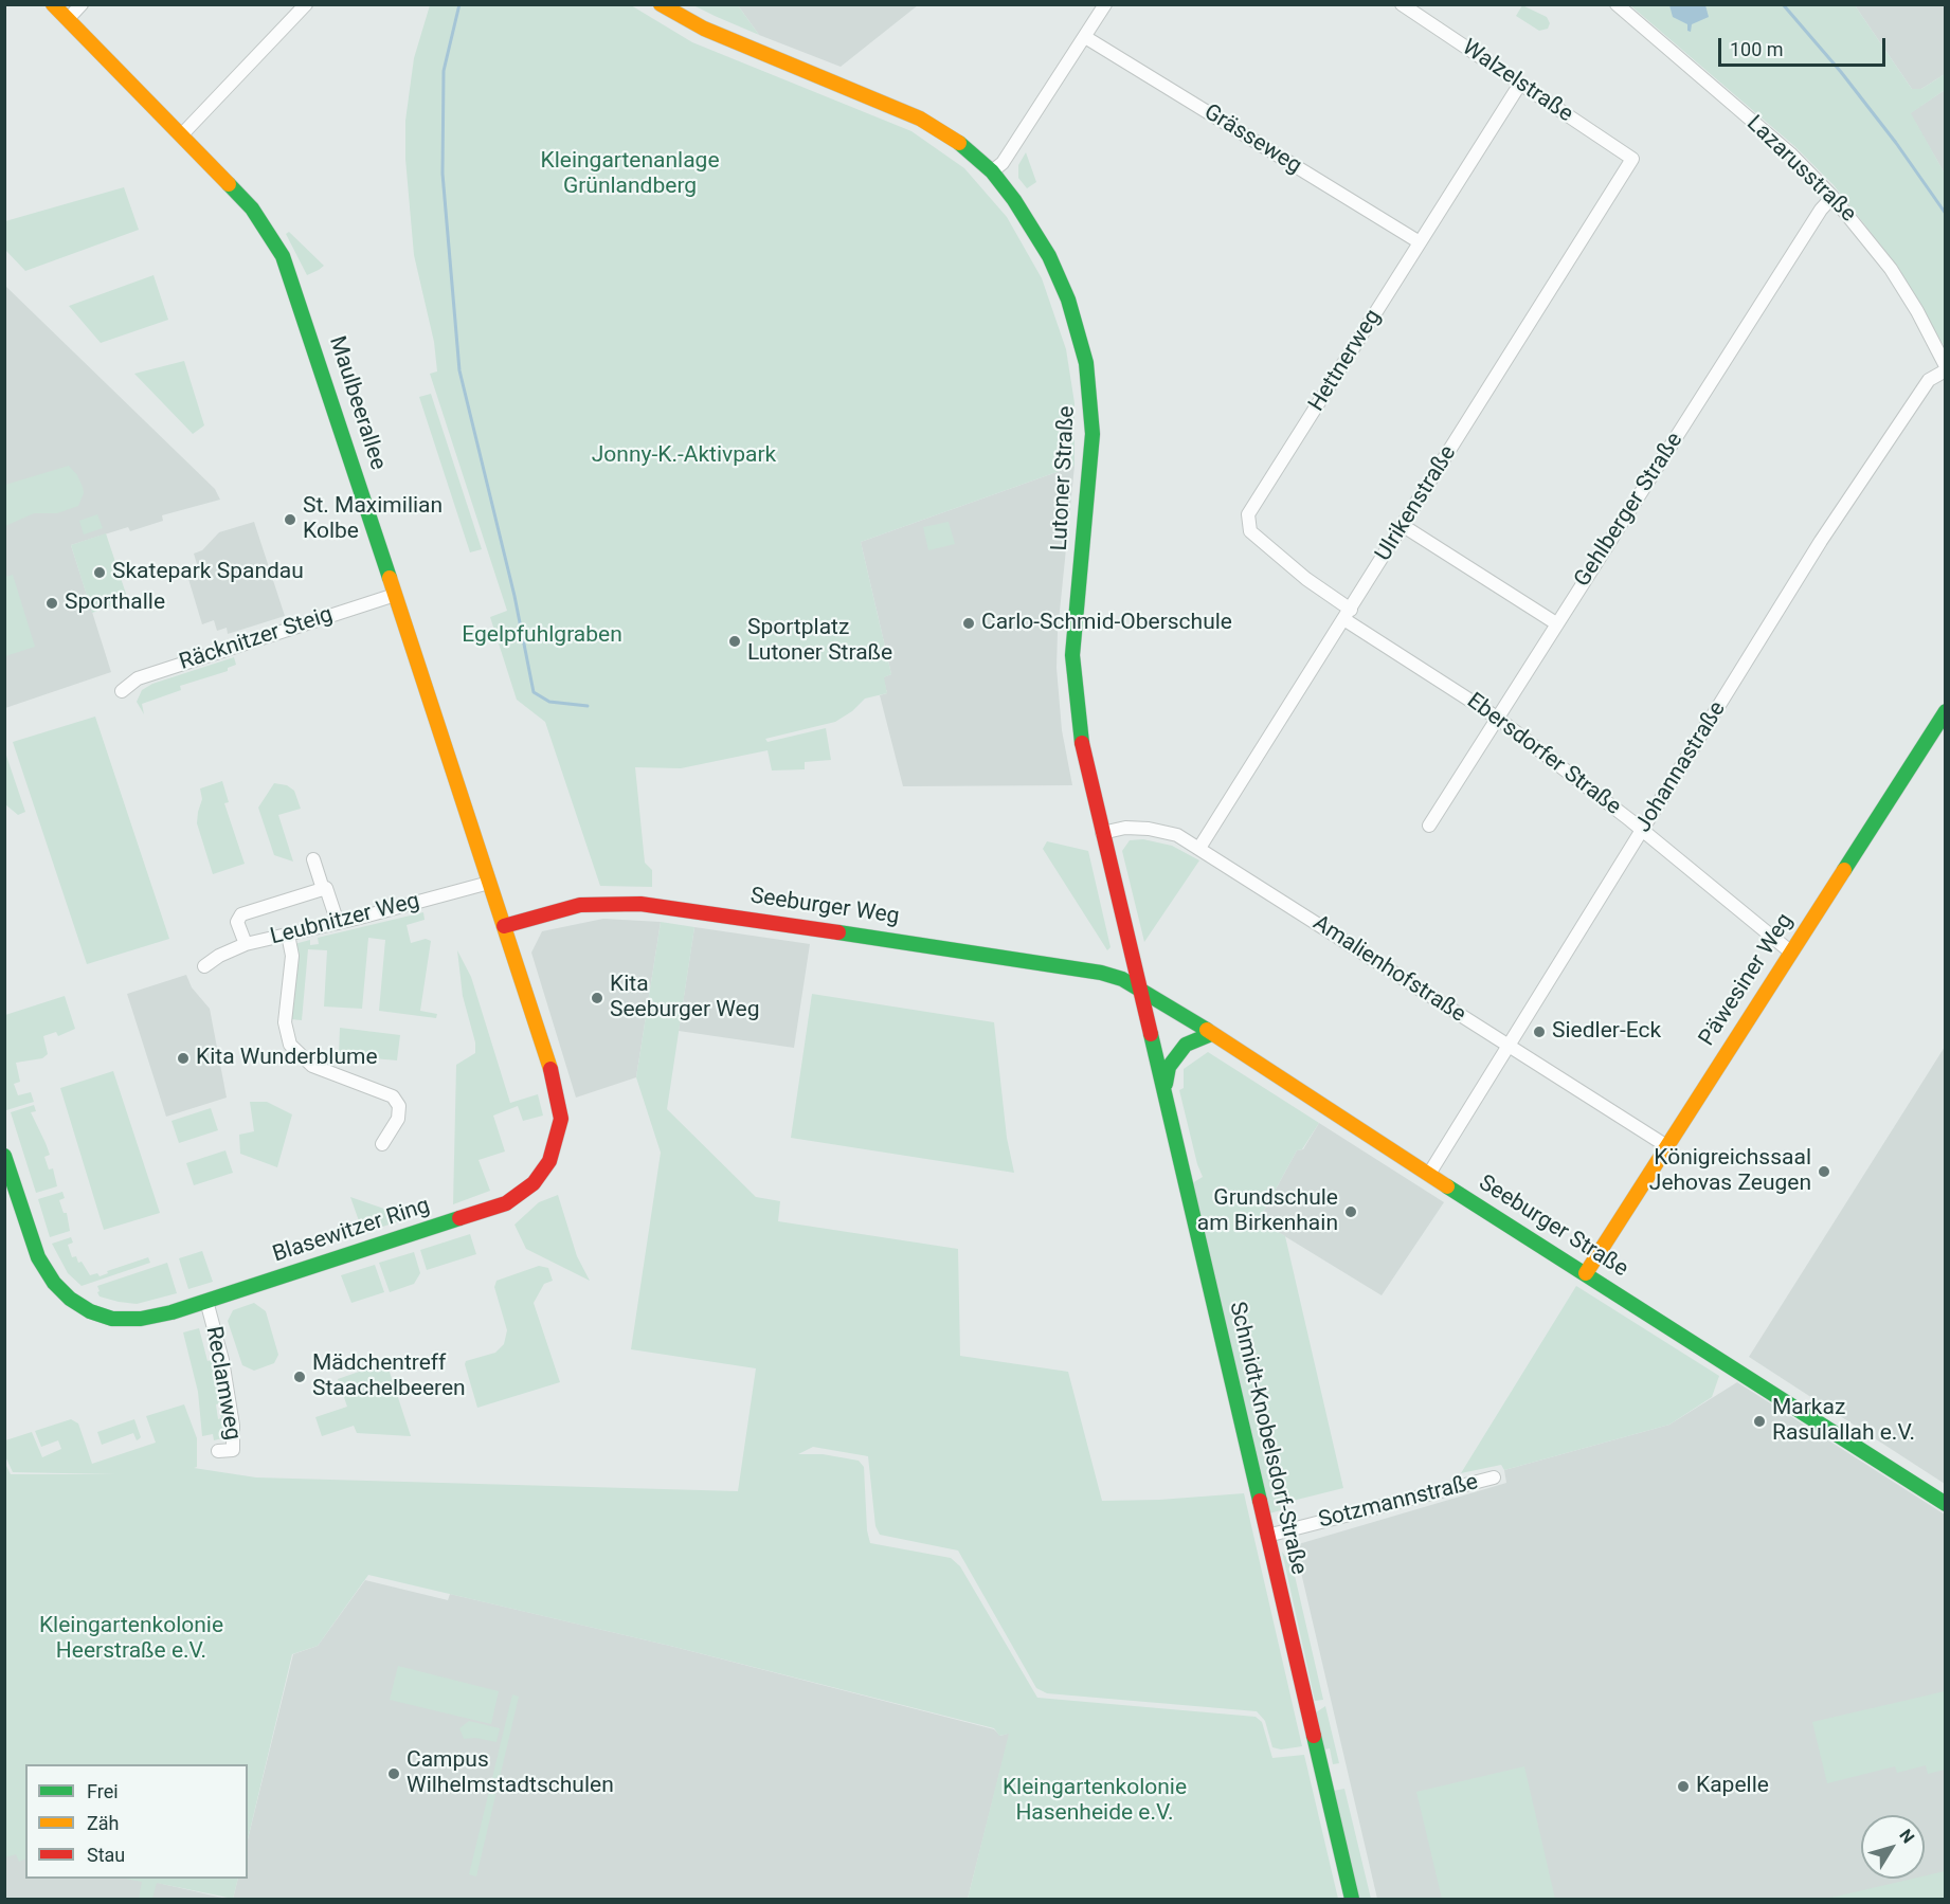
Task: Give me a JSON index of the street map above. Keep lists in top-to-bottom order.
{
  "streets": {
    "street": [
      "Walzelstraße",
      "Grässeweg",
      "Lazarusstraße",
      "Hettnerweg",
      "Maulbeerallee",
      "Lutoner Straße",
      "Ulrikenstraße",
      "Gehlberger Straße",
      "Räcknitzer Steig",
      "Ebersdorfer Straße",
      "Johannastraße",
      "Seeburger Weg",
      "Leubnitzer Weg",
      "Amalienhofstraße",
      "Päwesiner Weg",
      "Seeburger Straße",
      "Blasewitzer Ring",
      "Reclamweg",
      "Schmidt-Knobelsdorf-Straße",
      "Sotzmannstraße"
    ]
  },
  "crossings": [
    ["Walzelstraße", "Hettnerweg"],
    ["Walzelstraße", "Ulrikenstraße"],
    ["Grässeweg", "Hettnerweg"],
    ["Lazarusstraße", "Gehlberger Straße"],
    ["Lazarusstraße", "Johannastraße"],
    ["Hettnerweg", "Ulrikenstraße"],
    ["Hettnerweg", "Ebersdorfer Straße"],
    ["Maulbeerallee", "Räcknitzer Steig"],
    ["Maulbeerallee", "Seeburger Weg"],
    ["Maulbeerallee", "Leubnitzer Weg"],
    ["Maulbeerallee", "Blasewitzer Ring"],
    ["Lutoner Straße", "Seeburger Weg"],
    ["Lutoner Straße", "Amalienhofstraße"],
    ["Lutoner Straße", "Seeburger Straße"],
    ["Lutoner Straße", "Schmidt-Knobelsdorf-Straße"],
    ["Ulrikenstraße", "Ebersdorfer Straße"],
    ["Ulrikenstraße", "Amalienhofstraße"],
    ["Gehlberger Straße", "Ebersdorfer Straße"],
    ["Ebersdorfer Straße", "Johannastraße"],
    ["Ebersdorfer Straße", "Päwesiner Weg"],
    ["Johannastraße", "Amalienhofstraße"],
    ["Johannastraße", "Seeburger Straße"],
    ["Seeburger Weg", "Seeburger Straße"],
    ["Seeburger Weg", "Blasewitzer Ring"],
    ["Seeburger Weg", "Schmidt-Knobelsdorf-Straße"],
    ["Amalienhofstraße", "Päwesiner Weg"],
    ["Päwesiner Weg", "Seeburger Straße"],
    ["Seeburger Straße", "Schmidt-Knobelsdorf-Straße"],
    ["Blasewitzer Ring", "Reclamweg"],
    ["Schmidt-Knobelsdorf-Straße", "Sotzmannstraße"]
  ],
  "parks": [
    "Kleingartenanlage Grünlandberg",
    "Jonny-K.-Aktivpark",
    "Egelpfuhlgraben",
    "Kleingartenkolonie Heerstraße e.V.",
    "Kleingartenkolonie Hasenheide e.V."
  ],
  "places": [
    "St. Maximilian Kolbe",
    "Skatepark Spandau",
    "Sporthalle",
    "Carlo-Schmid-Oberschule",
    "Sportplatz Lutoner Straße",
    "Kita Seeburger Weg",
    "Siedler-Eck",
    "Kita Wunderblume",
    "Königreichssaal Jehovas Zeugen",
    "Grundschule am Birkenhain",
    "Mädchentreff Staachelbeeren",
    "Markaz Rasulallah e.V.",
    "Campus Wilhelmstadtschulen",
    "Kapelle"
  ],
  "legend": ["Frei", "Zäh", "Stau"],
  "scale_bar": "100 m",
  "north": "top right"
}
